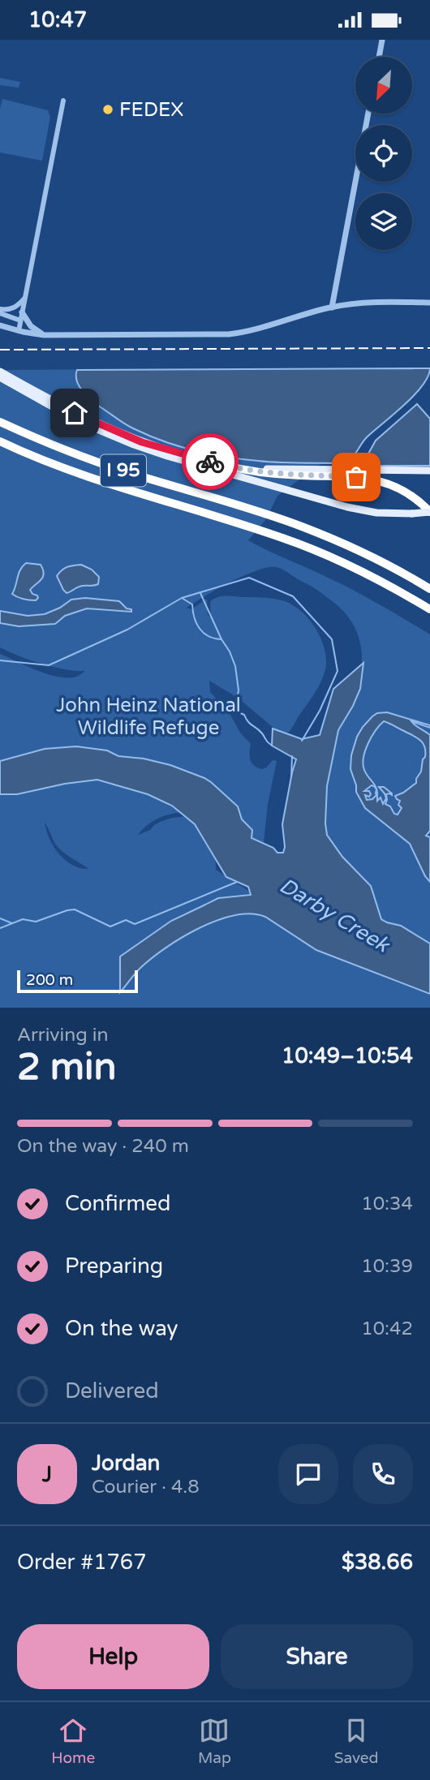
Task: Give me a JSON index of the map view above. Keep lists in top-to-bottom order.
{
  "streets": {
    "highway": ["I 95"]
  },
  "water": ["Darby Creek"],
  "parks": ["John Heinz National Wildlife Refuge"],
  "places": ["FEDEX"],
  "scale_bar": "200 m",
  "north": "bottom left",
  "page": {
    "status": "10:47",
    "scale": "200 m",
    "heading": ["2 min", "Arriving in", "10:49–10:54"],
    "panel": [
      "Jordan",
      "Courier · 4.8",
      "Order #1767",
      "$38.66"
    ],
    "bar": "On the way · 240 m",
    "list": [
      ["Confirmed", "10:34"],
      ["Preparing", "10:39"],
      ["On the way", "10:42"],
      "Delivered"
    ],
    "round": "J",
    "buttons": ["Help", "Share"],
    "tabs": ["Home", "Map", "Saved"]
  }
}
